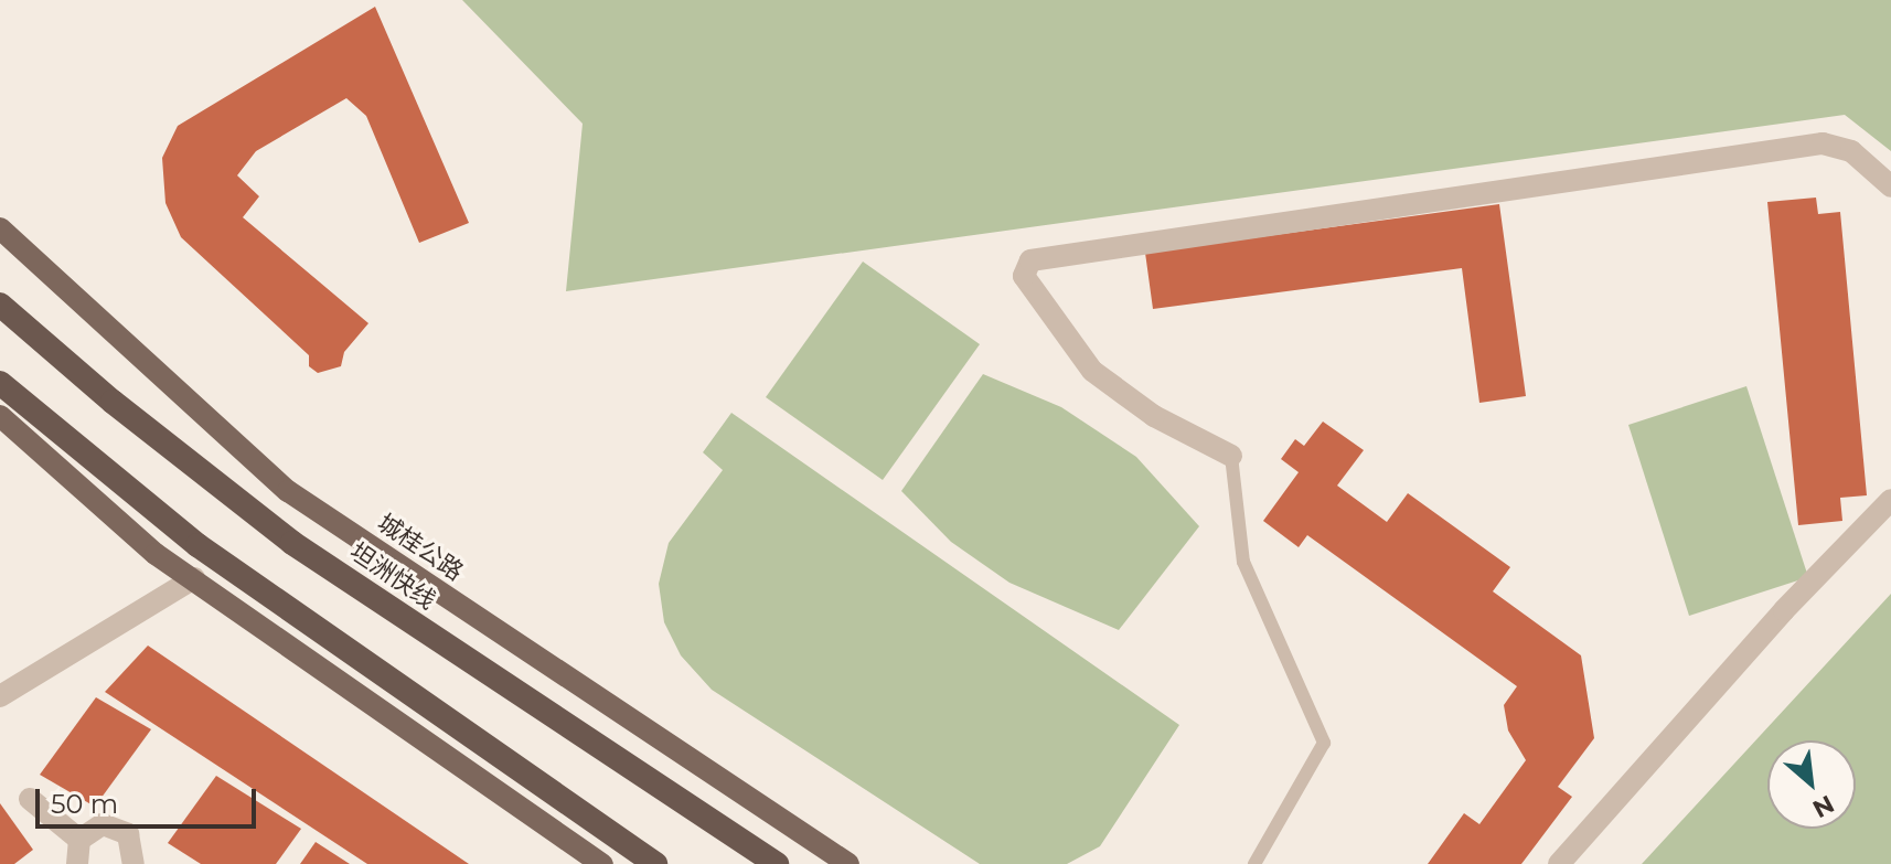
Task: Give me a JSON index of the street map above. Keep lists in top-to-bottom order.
{
  "streets": {
    "highway": ["坦洲快线"],
    "main road": ["城桂公路"]
  },
  "scale_bar": "50 m",
  "north": "bottom right"
}
